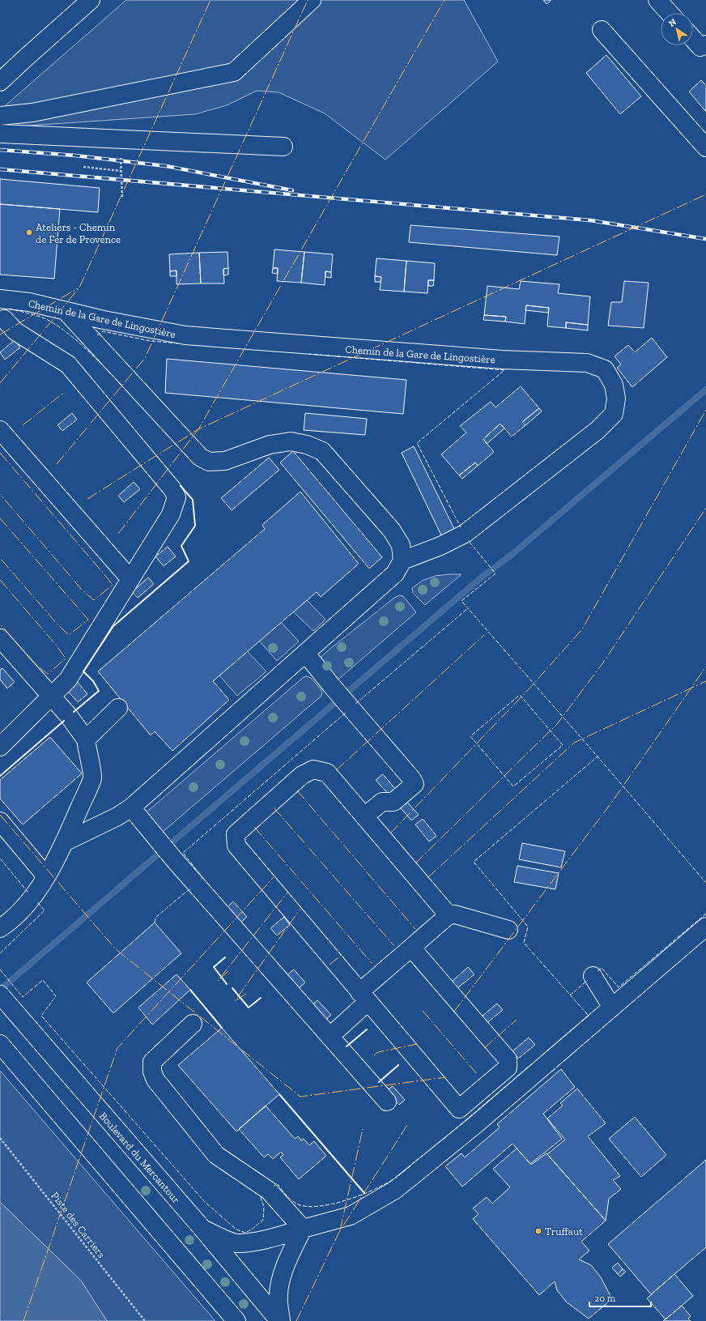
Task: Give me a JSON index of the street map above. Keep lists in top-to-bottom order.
{
  "streets": {
    "street": ["Chemin de la Gare de Lingostière", "Boulevard du Mercantour"],
    "path": ["Piste des Carriers"]
  },
  "places": ["Ateliers - Chemin de Fer de Provence", "Truffaut"],
  "scale_bar": "20 m",
  "north": "top left"
}
